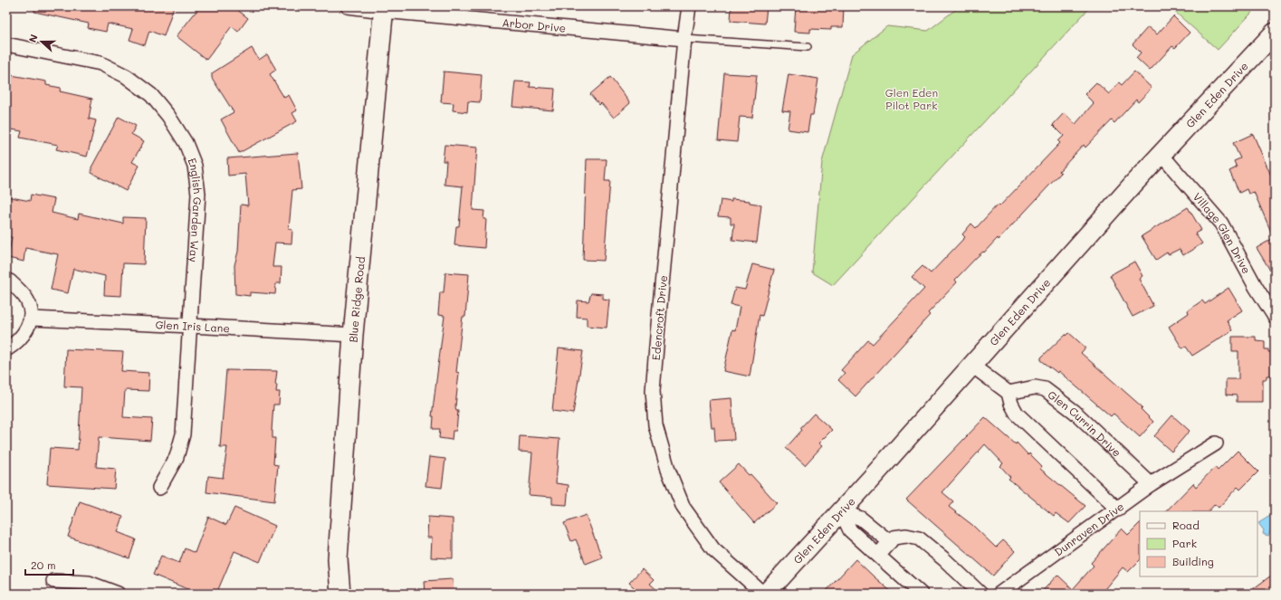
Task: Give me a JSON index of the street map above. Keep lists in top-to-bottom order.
{
  "streets": {
    "main road": ["Glen Eden Drive", "Blue Ridge Road"],
    "street": [
      "Arbor Drive",
      "English Garden Way",
      "Village Glen Drive",
      "Edencroft Drive",
      "Glen Iris Lane",
      "Glen Currin Drive",
      "Dunraven Drive"
    ]
  },
  "crossings": [
    ["Arbor Drive", "Blue Ridge Road"],
    ["Arbor Drive", "Edencroft Drive"],
    ["Glen Eden Drive", "Village Glen Drive"],
    ["Glen Eden Drive", "Edencroft Drive"],
    ["English Garden Way", "Glen Iris Lane"],
    ["Blue Ridge Road", "Glen Iris Lane"],
    ["Glen Currin Drive", "Dunraven Drive"]
  ],
  "parks": ["Glen Eden Pilot Park"],
  "legend": ["Road", "Park", "Building"],
  "scale_bar": "20 m",
  "north": "left"
}
